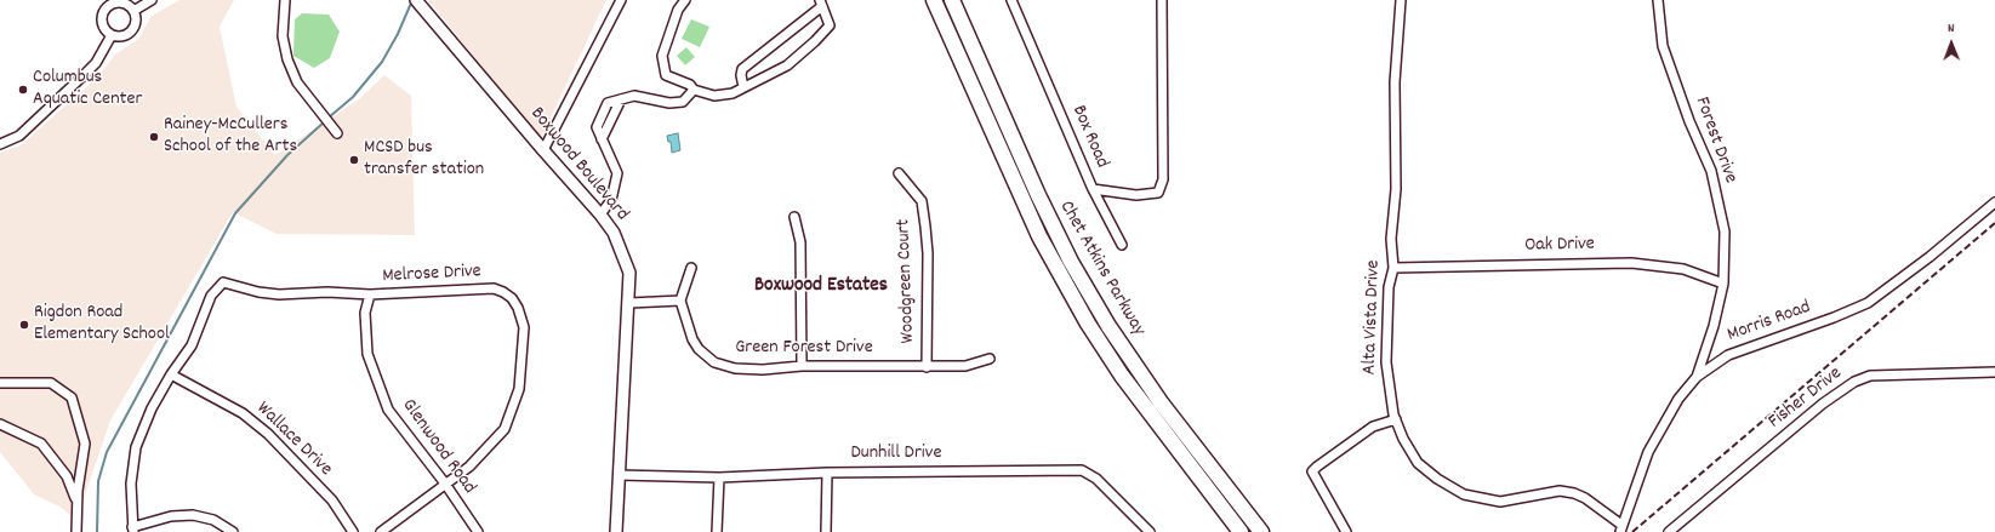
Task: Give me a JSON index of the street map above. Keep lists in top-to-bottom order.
{
  "streets": {
    "highway": ["Chet Atkins Parkway"],
    "street": [
      "Box Road",
      "Forest Drive",
      "Boxwood Boulevard",
      "Oak Drive",
      "Melrose Drive",
      "Woodgreen Court",
      "Alta Vista Drive",
      "Morris Road",
      "Green Forest Drive",
      "Fisher Drive",
      "Wallace Drive",
      "Glenwood Road",
      "Dunhill Drive"
    ]
  },
  "crossings": [
    ["Forest Drive", "Oak Drive"],
    ["Forest Drive", "Morris Road"],
    ["Boxwood Boulevard", "Dunhill Drive"],
    ["Oak Drive", "Alta Vista Drive"],
    ["Melrose Drive", "Wallace Drive"],
    ["Melrose Drive", "Glenwood Road"],
    ["Woodgreen Court", "Green Forest Drive"],
    ["Alta Vista Drive", "Morris Road"]
  ],
  "districts": ["Boxwood Estates"],
  "places": [
    "Columbus Aquatic Center",
    "Rainey-McCullers School of the Arts",
    "MCSD bus transfer station",
    "Rigdon Road Elementary School"
  ],
  "north": "top"
}
